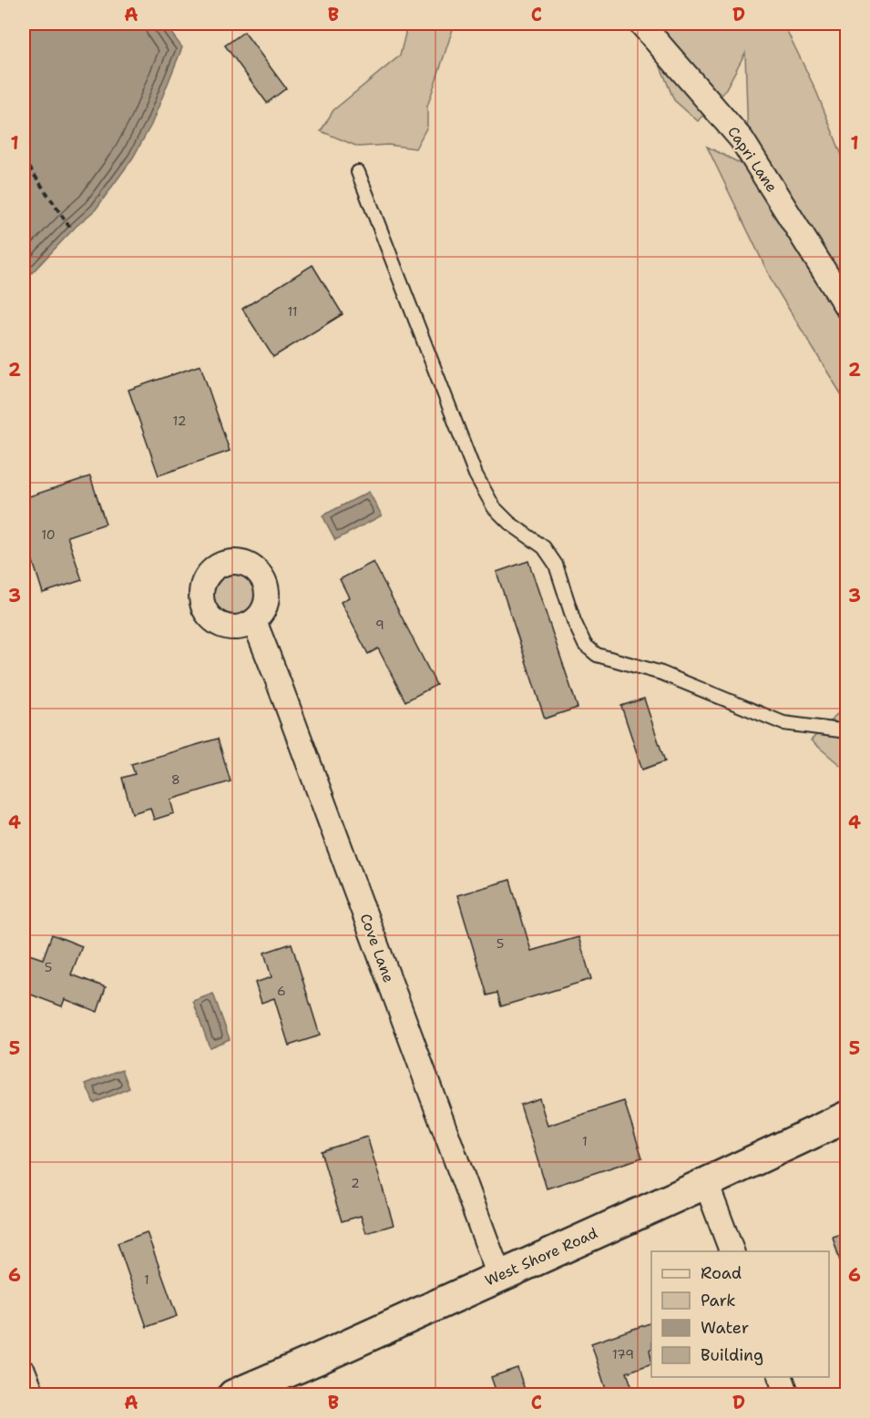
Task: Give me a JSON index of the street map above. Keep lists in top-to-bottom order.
{
  "streets": {
    "main road": ["West Shore Road"],
    "street": ["Capri Lane", "Cove Lane"]
  },
  "crossings": [
    ["Cove Lane", "West Shore Road"]
  ],
  "house_numbers": [
    "11",
    "12",
    "10",
    "9",
    "8",
    "5",
    "5",
    "6",
    "1",
    "2",
    "1",
    "179"
  ],
  "legend": [
    "Road",
    "Park",
    "Water",
    "Building"
  ],
  "grid": {
    "columns": [
      "A",
      "B",
      "C",
      "D"
    ],
    "rows": [
      "1",
      "2",
      "3",
      "4",
      "5",
      "6"
    ]
  }
}
